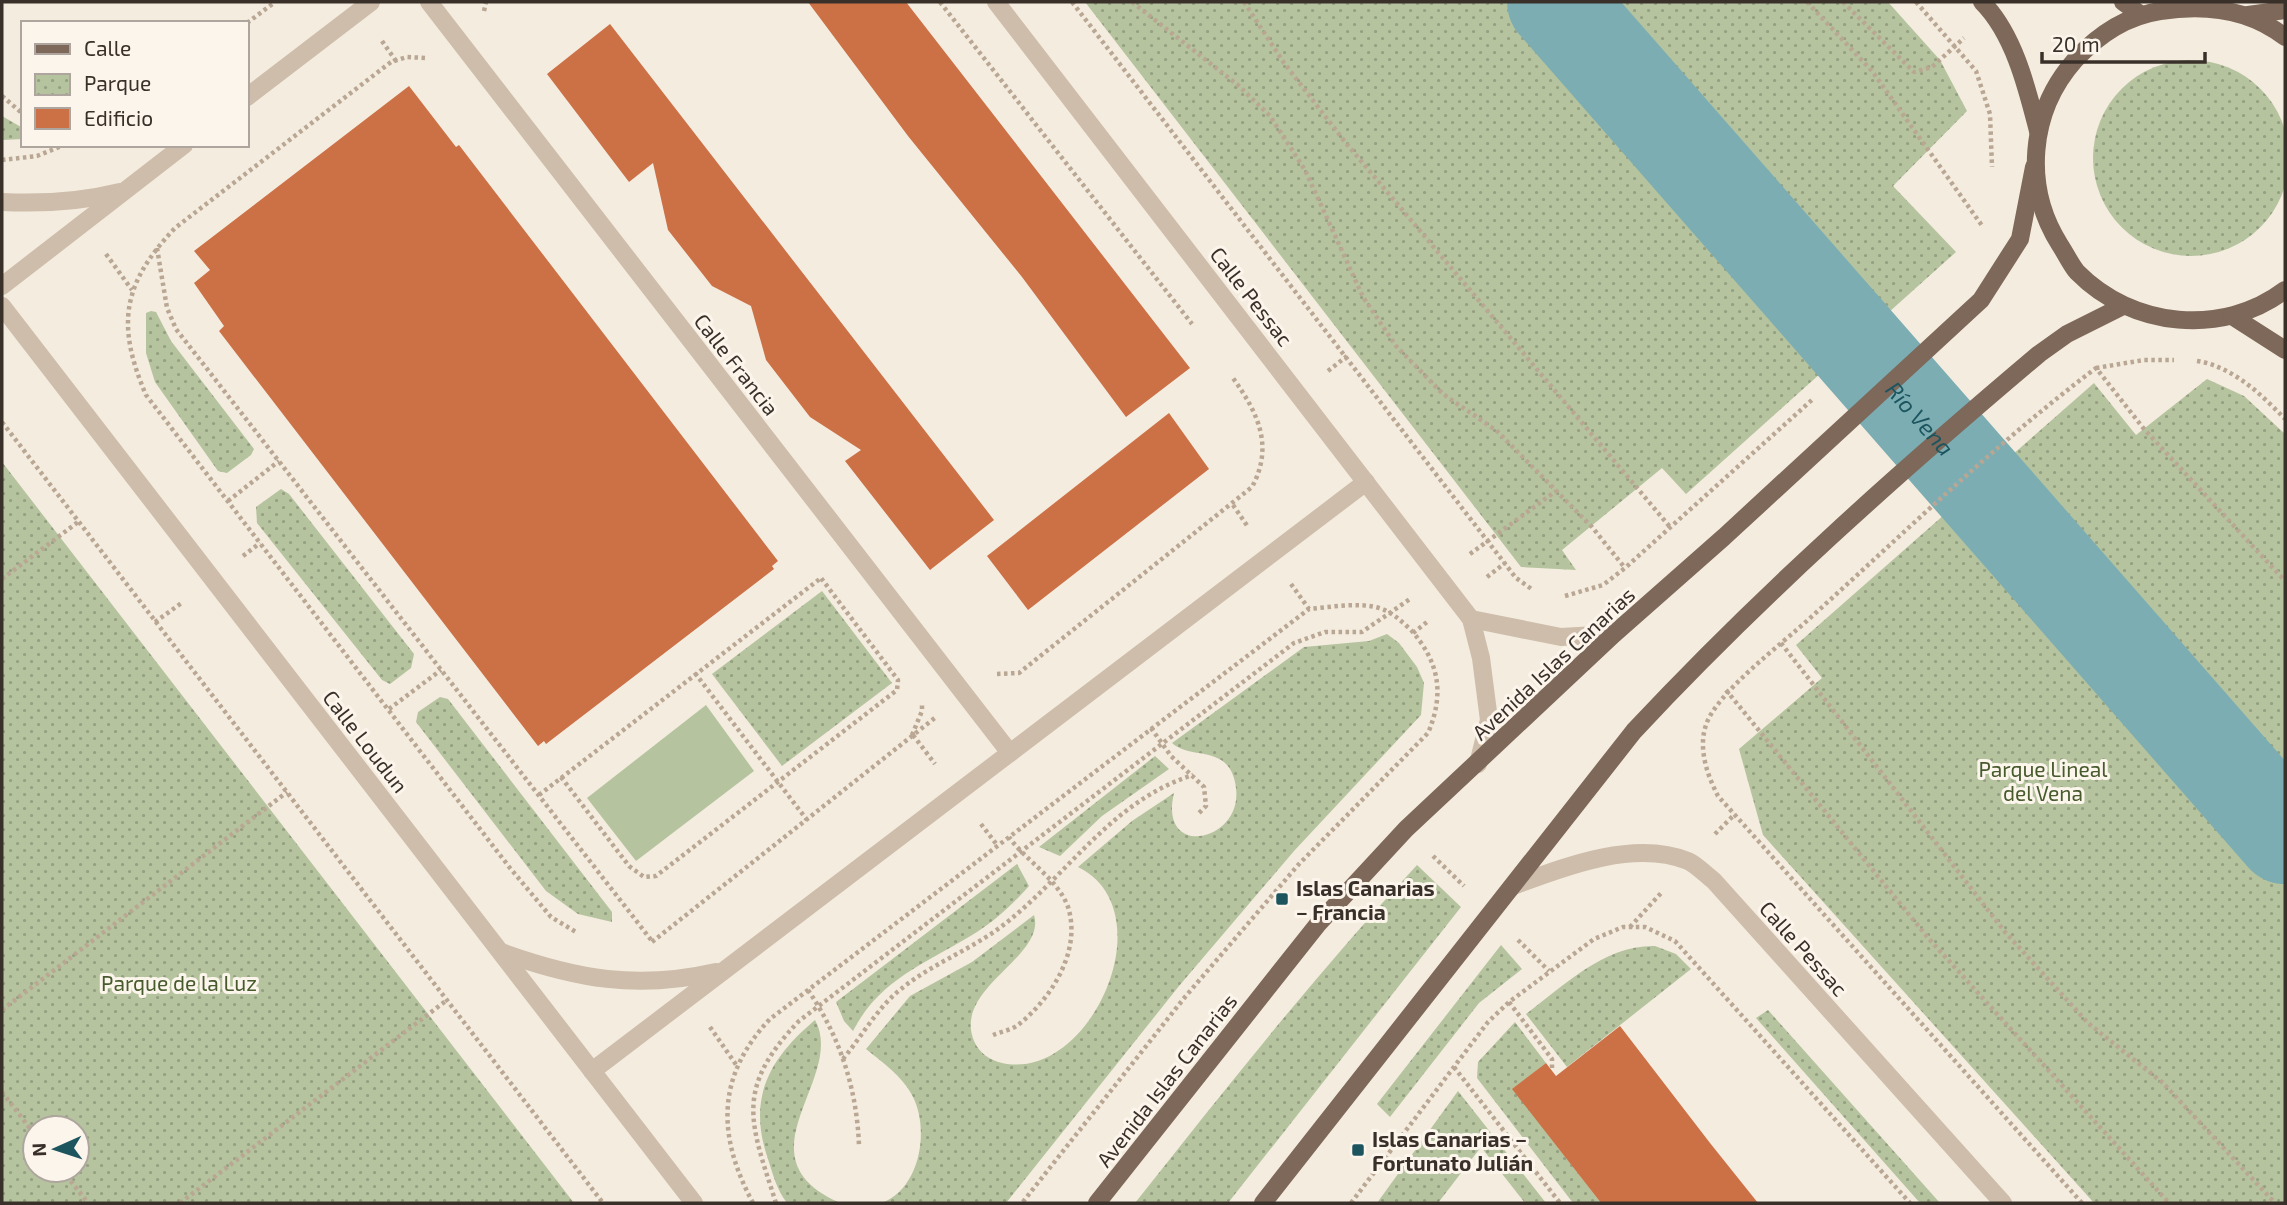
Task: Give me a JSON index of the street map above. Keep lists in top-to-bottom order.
{
  "streets": {
    "main road": ["Avenida Islas Canarias"],
    "street": ["Calle Pessac", "Calle Francia", "Calle Loudun"]
  },
  "crossings": [
    ["Calle Pessac", "Avenida Islas Canarias"]
  ],
  "water": ["Río Vena"],
  "parks": ["Parque Lineal del Vena", "Parque de la Luz"],
  "places": {
    "transit": ["Islas Canarias – Francia", "Islas Canarias – Fortunato Julián"]
  },
  "legend": ["Calle", "Parque", "Edificio"],
  "scale_bar": "20 m",
  "north": "left"
}
